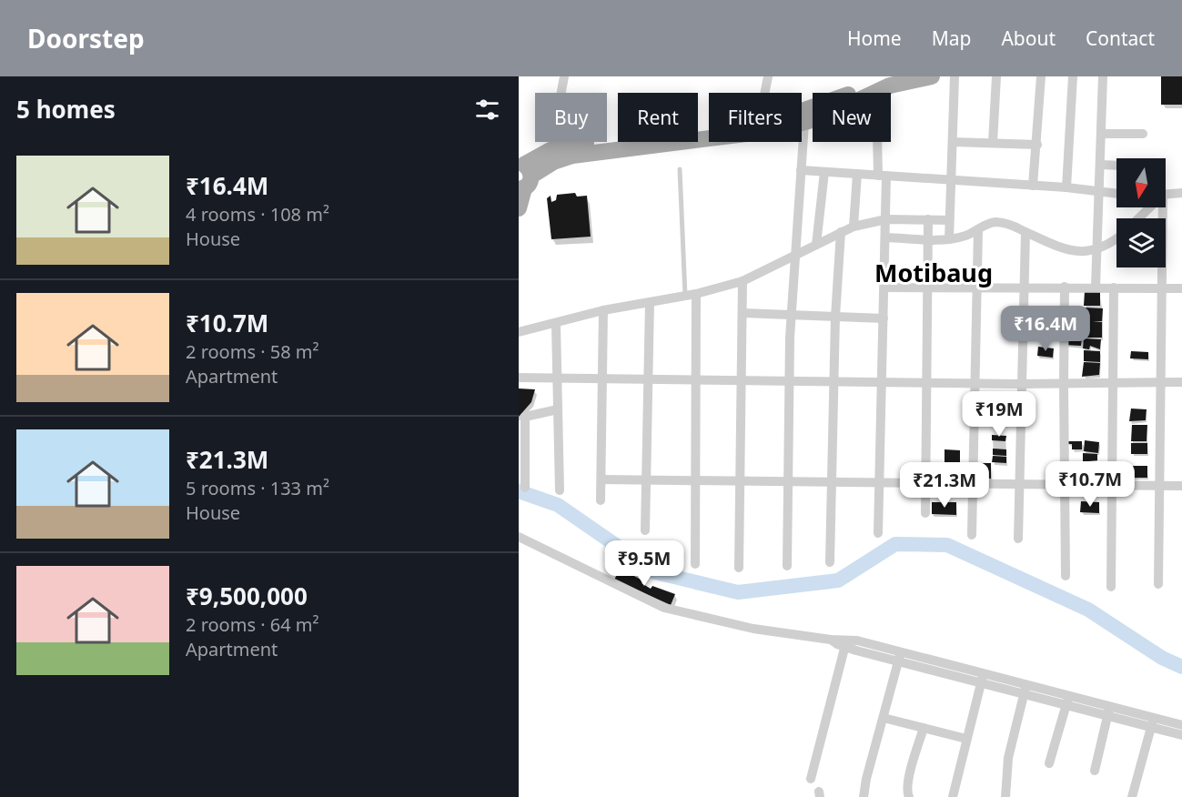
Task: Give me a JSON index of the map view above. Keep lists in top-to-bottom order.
{
  "districts": ["Motibaug"],
  "north": "bottom",
  "page": {
    "header": "Doorstep",
    "nav": [
      "Home",
      "Map",
      "About",
      "Contact"
    ],
    "heading": "5 homes",
    "chip": [
      "Buy",
      "Rent",
      "Filters",
      "New"
    ],
    "list": [
      {
        "name": "₹16.4M",
        "note": "4 rooms · 108 m² · House"
      },
      {
        "name": "₹10.7M",
        "note": "2 rooms · 58 m² · Apartment"
      },
      {
        "name": "₹21.3M",
        "note": "5 rooms · 133 m² · House"
      },
      {
        "name": "₹9,500,000",
        "note": "2 rooms · 64 m² · Apartment"
      }
    ],
    "price": [
      "₹16.4M",
      "₹19M",
      "₹10.7M",
      "₹21.3M",
      "₹9.5M"
    ]
  }
}
